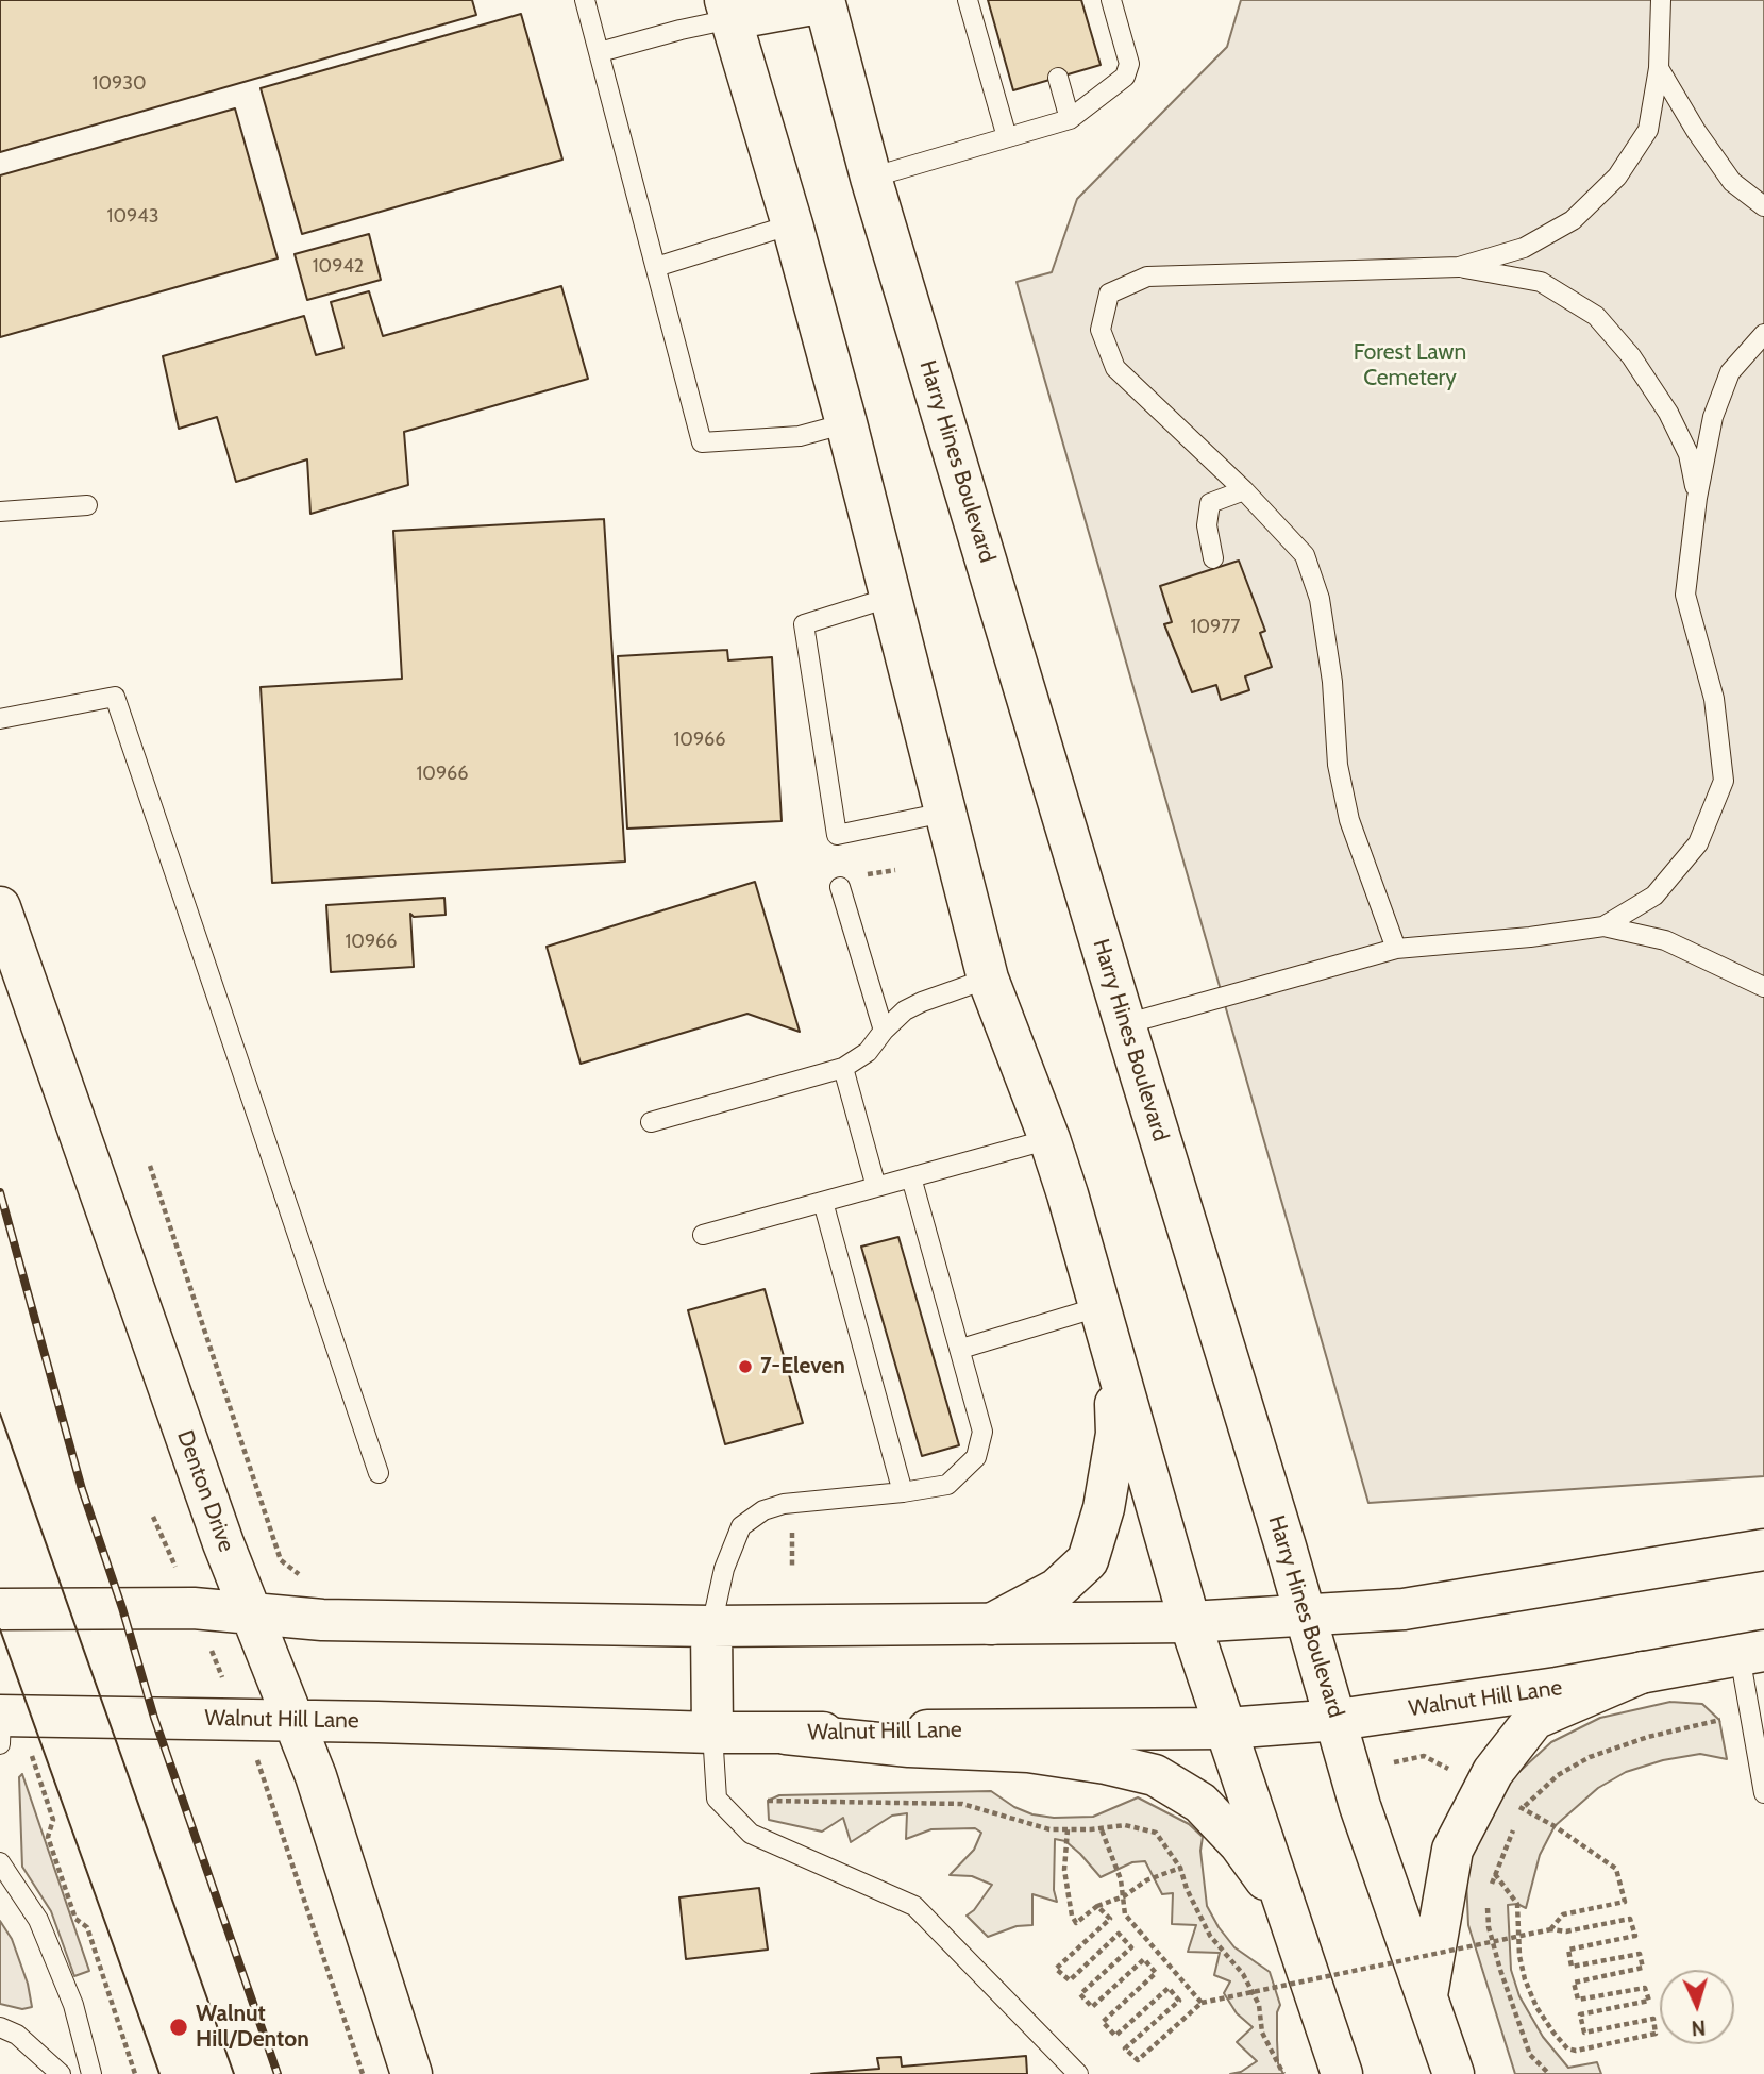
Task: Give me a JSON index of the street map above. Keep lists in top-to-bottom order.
{
  "streets": {
    "main road": ["Harry Hines Boulevard", "Denton Drive", "Walnut Hill Lane"]
  },
  "crossings": [
    ["Harry Hines Boulevard", "Walnut Hill Lane"],
    ["Denton Drive", "Walnut Hill Lane"]
  ],
  "parks": ["Forest Lawn Cemetery"],
  "places": ["7-Eleven", "Walnut Hill/Denton"],
  "house_numbers": [
    "10930",
    "10943",
    "10942",
    "10977",
    "10966",
    "10966",
    "10966"
  ],
  "north": "bottom"
}
